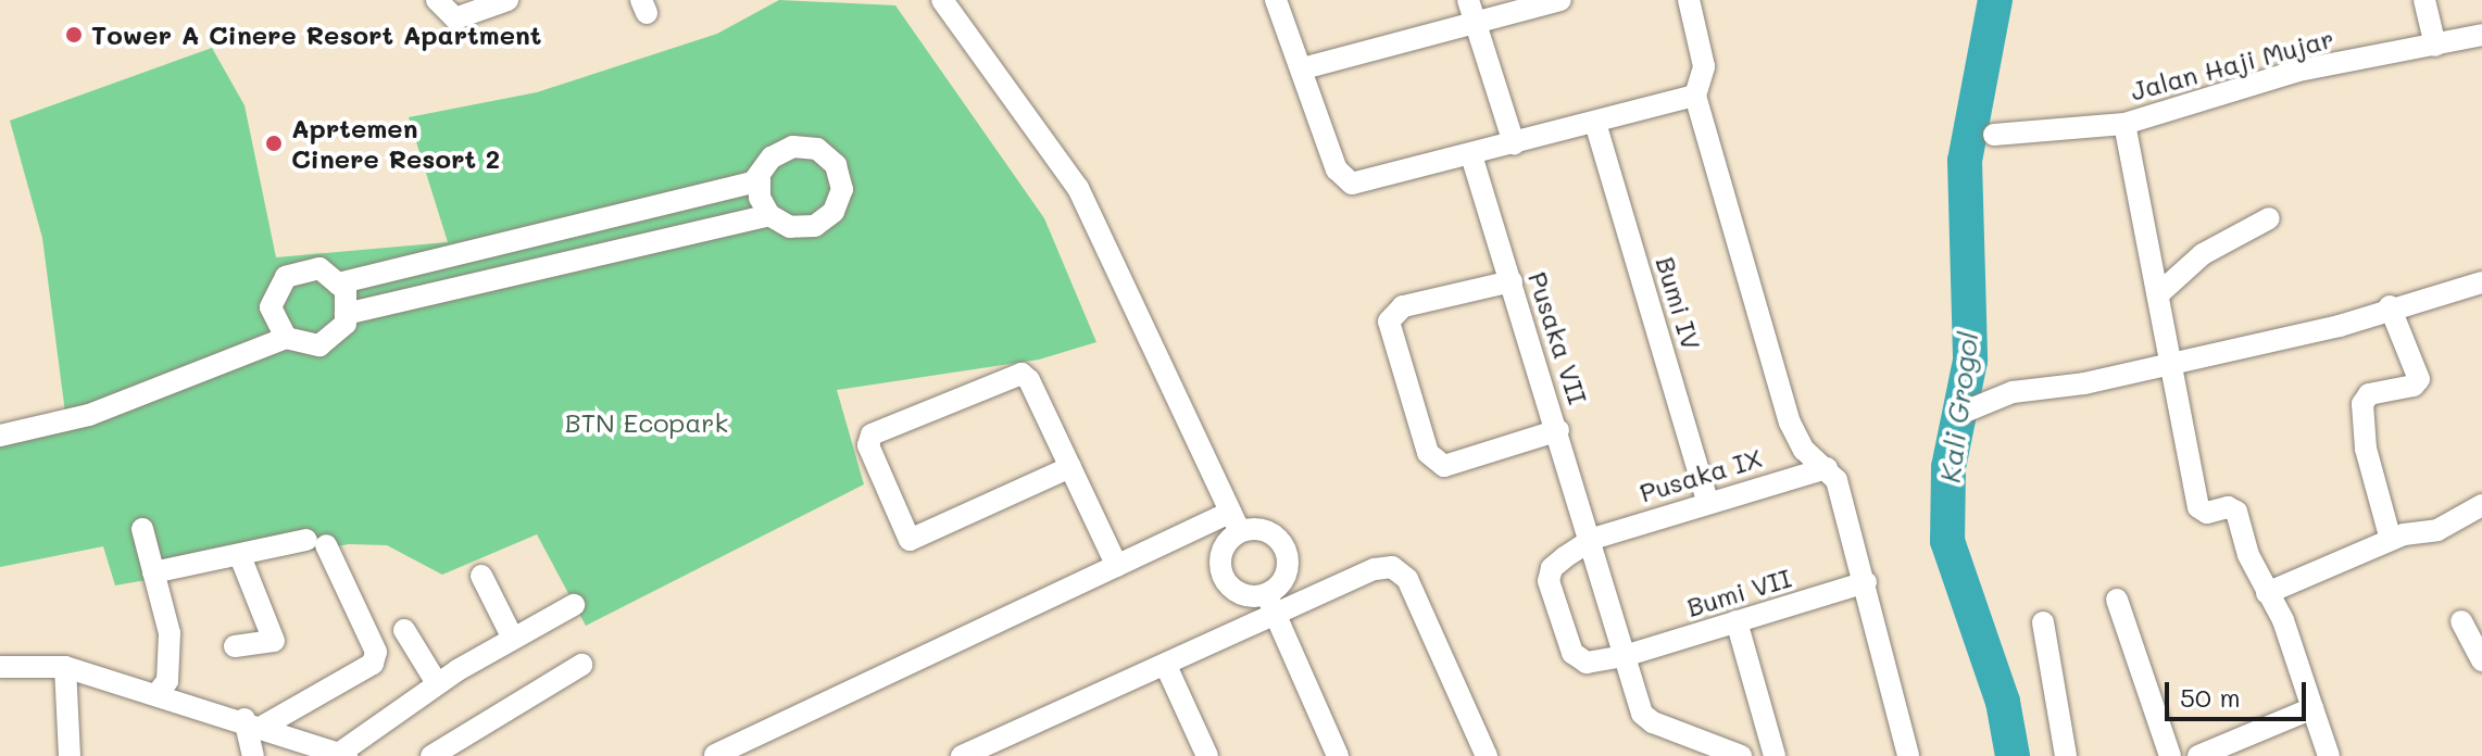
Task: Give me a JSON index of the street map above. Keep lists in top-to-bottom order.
{
  "streets": {
    "street": [
      "Jalan Haji Mujar",
      "Bumi IV",
      "Pusaka VII",
      "Pusaka IX",
      "Bumi VII"
    ]
  },
  "crossings": [
    ["Bumi IV", "Pusaka IX"],
    ["Pusaka VII", "Pusaka IX"],
    ["Pusaka VII", "Bumi VII"],
    ["Pusaka IX", "Bumi VII"]
  ],
  "water": ["Kali Grogol"],
  "parks": ["BTN Ecopark"],
  "places": ["Tower A Cinere Resort Apartment", "Aprtemen Cinere Resort 2"],
  "scale_bar": "50 m"
}
